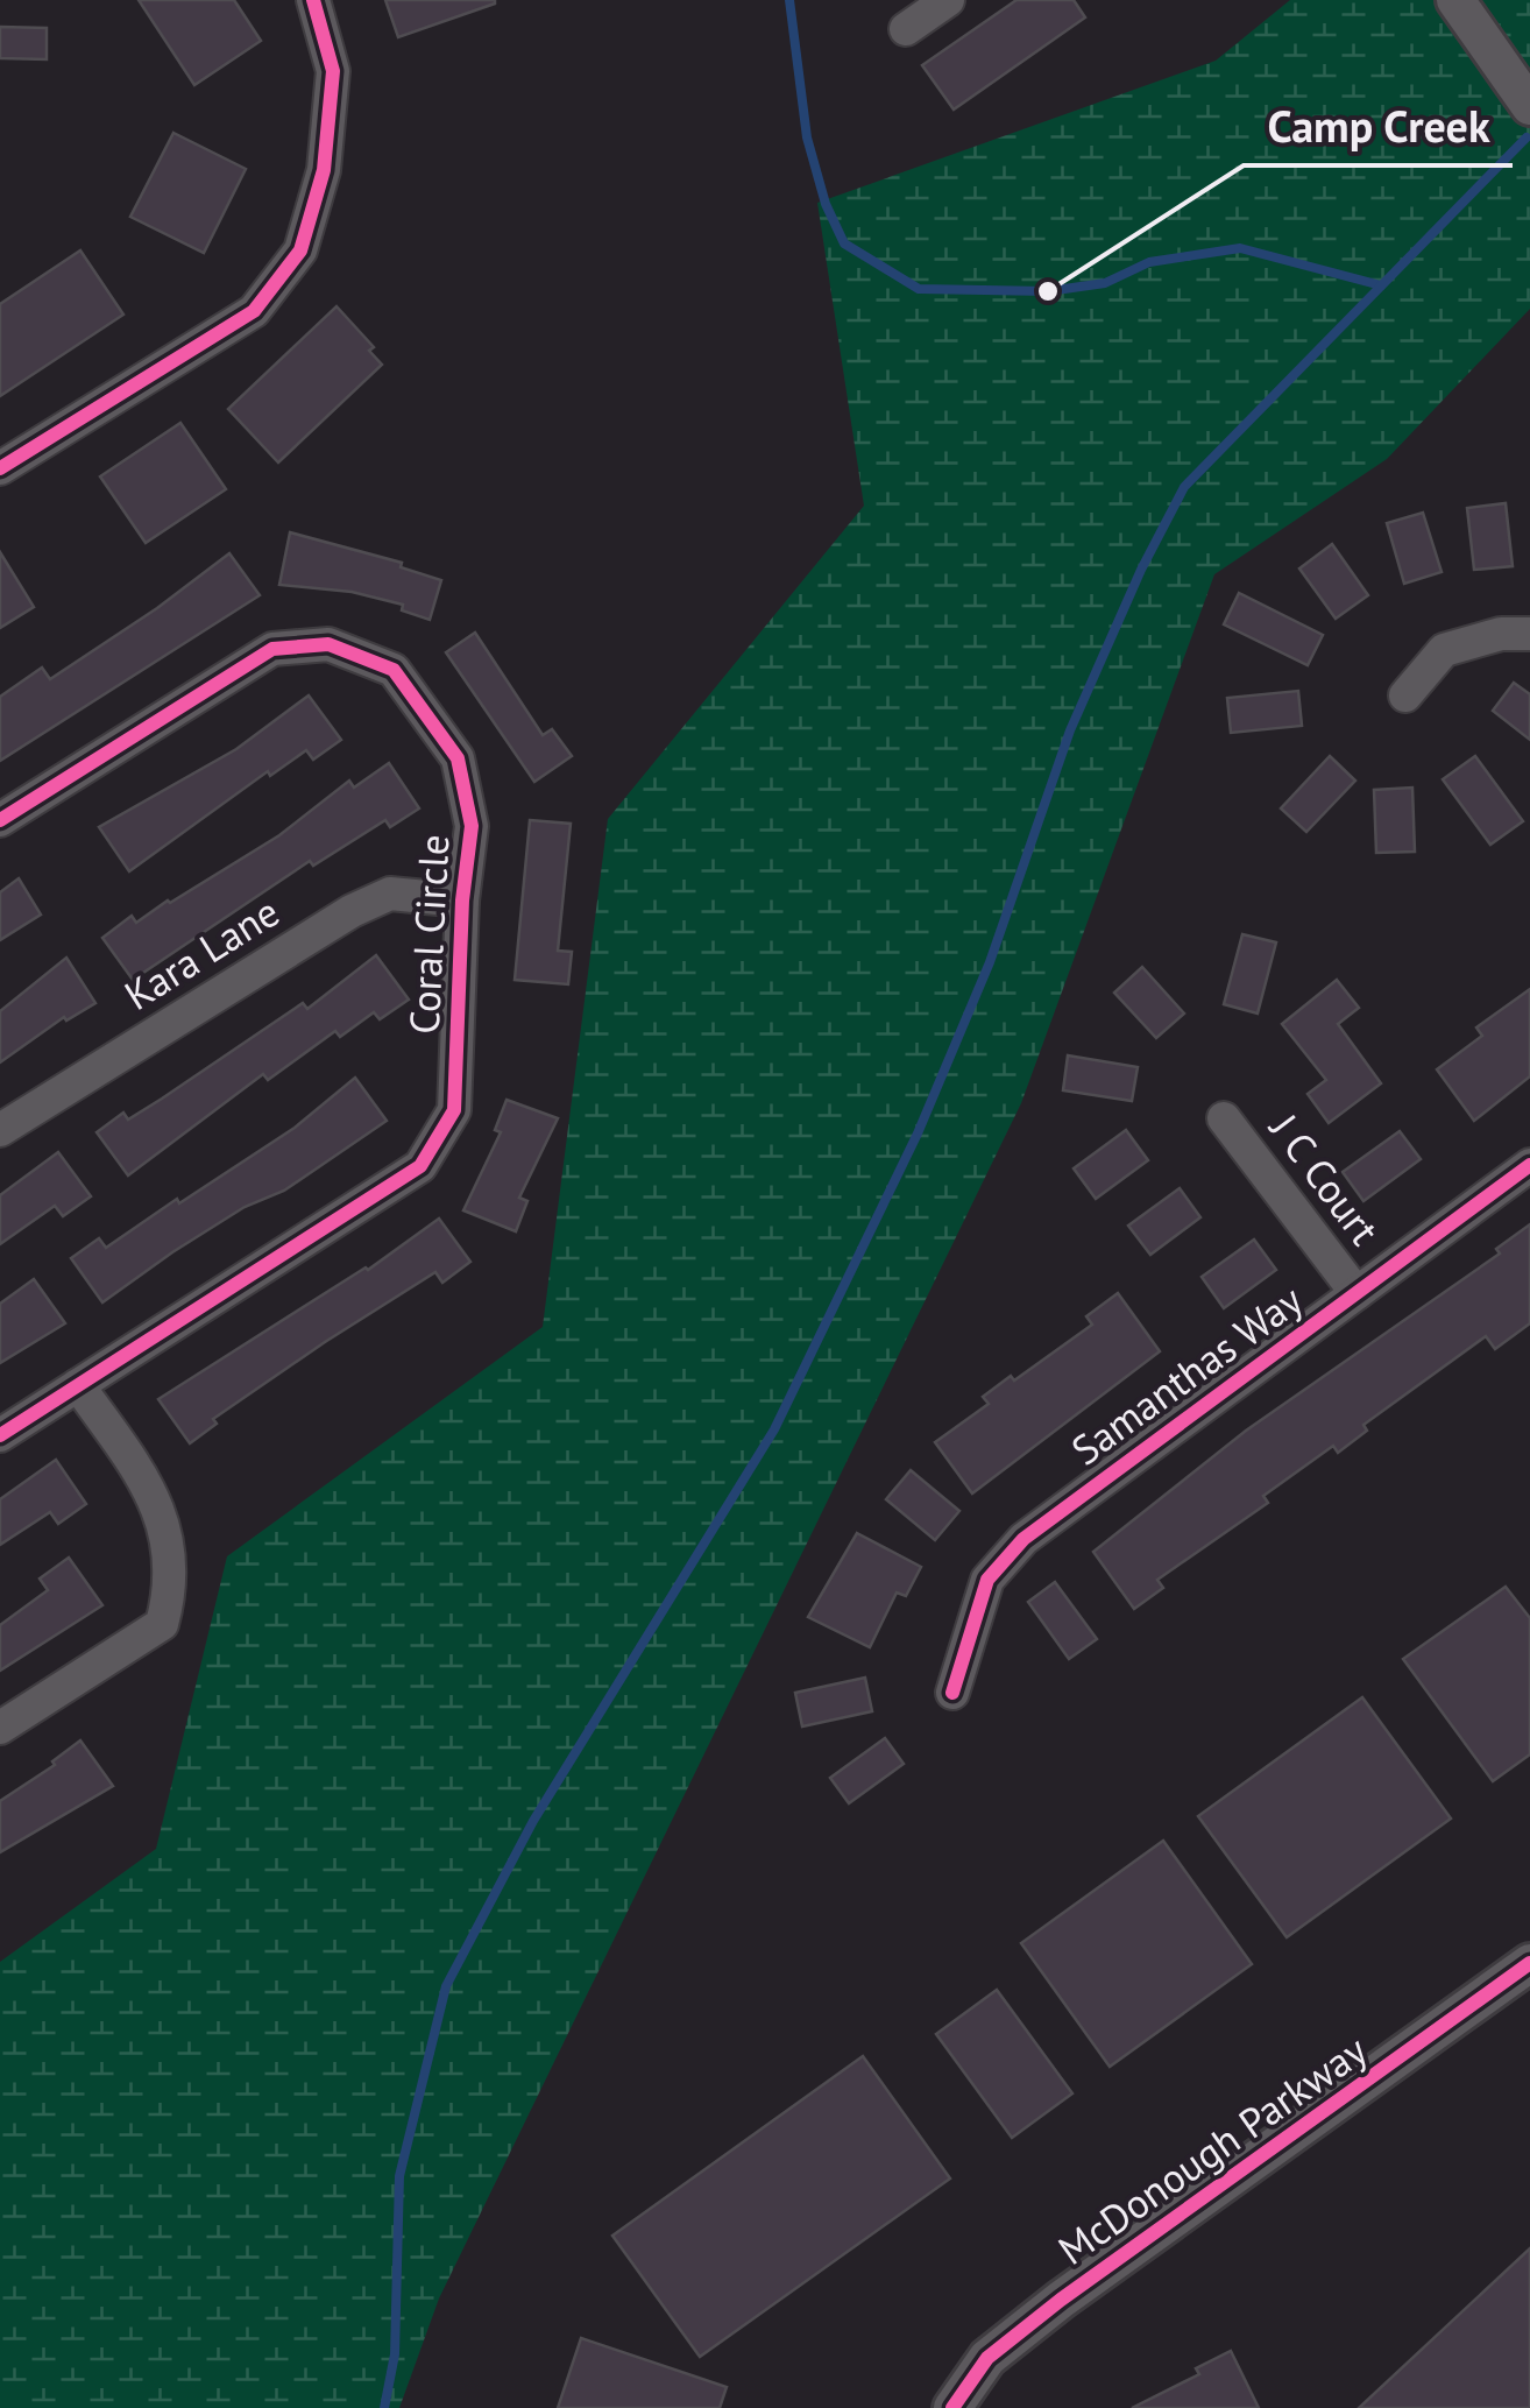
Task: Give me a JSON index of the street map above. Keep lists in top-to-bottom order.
{
  "streets": {
    "street": [
      "Coral Circle",
      "Kara Lane",
      "J C Court",
      "Samanthas Way",
      "McDonough Parkway"
    ]
  },
  "crossings": [
    ["Coral Circle", "Kara Lane"],
    ["J C Court", "Samanthas Way"]
  ],
  "places": ["Camp Creek"]
}
